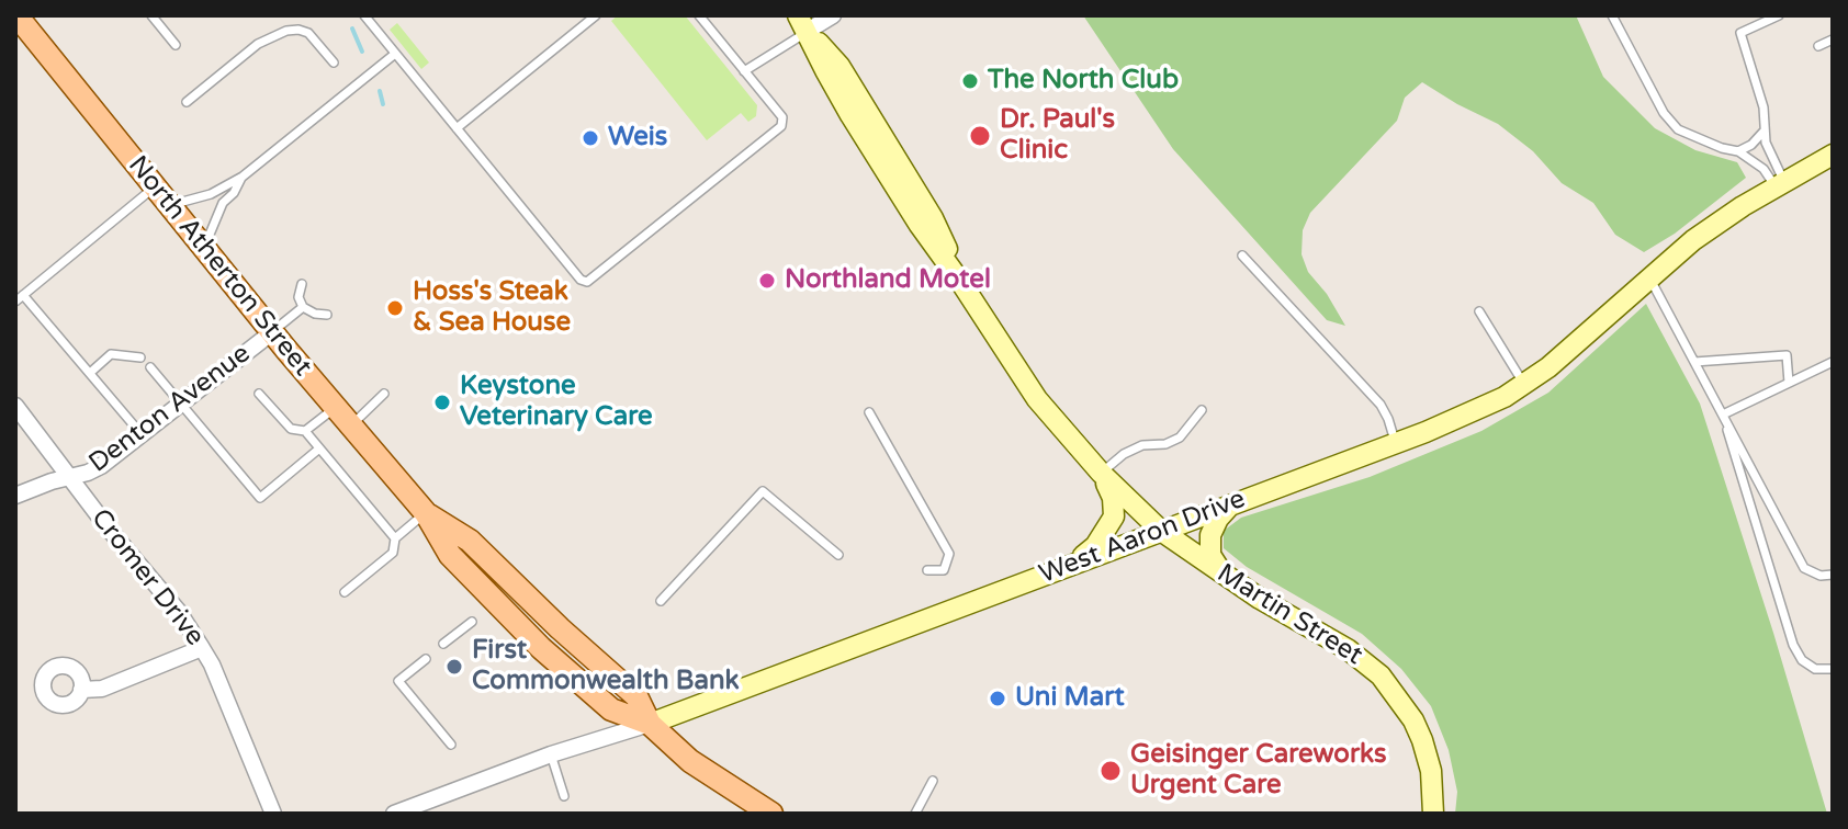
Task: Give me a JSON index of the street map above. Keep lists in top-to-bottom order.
{
  "streets": {
    "main road": ["North Atherton Street"],
    "street": [
      "Denton Avenue",
      "West Aaron Drive",
      "Cromer Drive",
      "Martin Street"
    ]
  },
  "crossings": [
    ["North Atherton Street", "Denton Avenue"],
    ["North Atherton Street", "West Aaron Drive"],
    ["Denton Avenue", "Cromer Drive"],
    ["West Aaron Drive", "Martin Street"]
  ],
  "places": [
    "The North Club",
    "Dr. Paul's Clinic",
    "Weis",
    "Northland Motel",
    "Hoss's Steak & Sea House",
    "Keystone Veterinary Care",
    "First Commonwealth Bank",
    "Uni Mart",
    "Geisinger Careworks Urgent Care"
  ]
}
